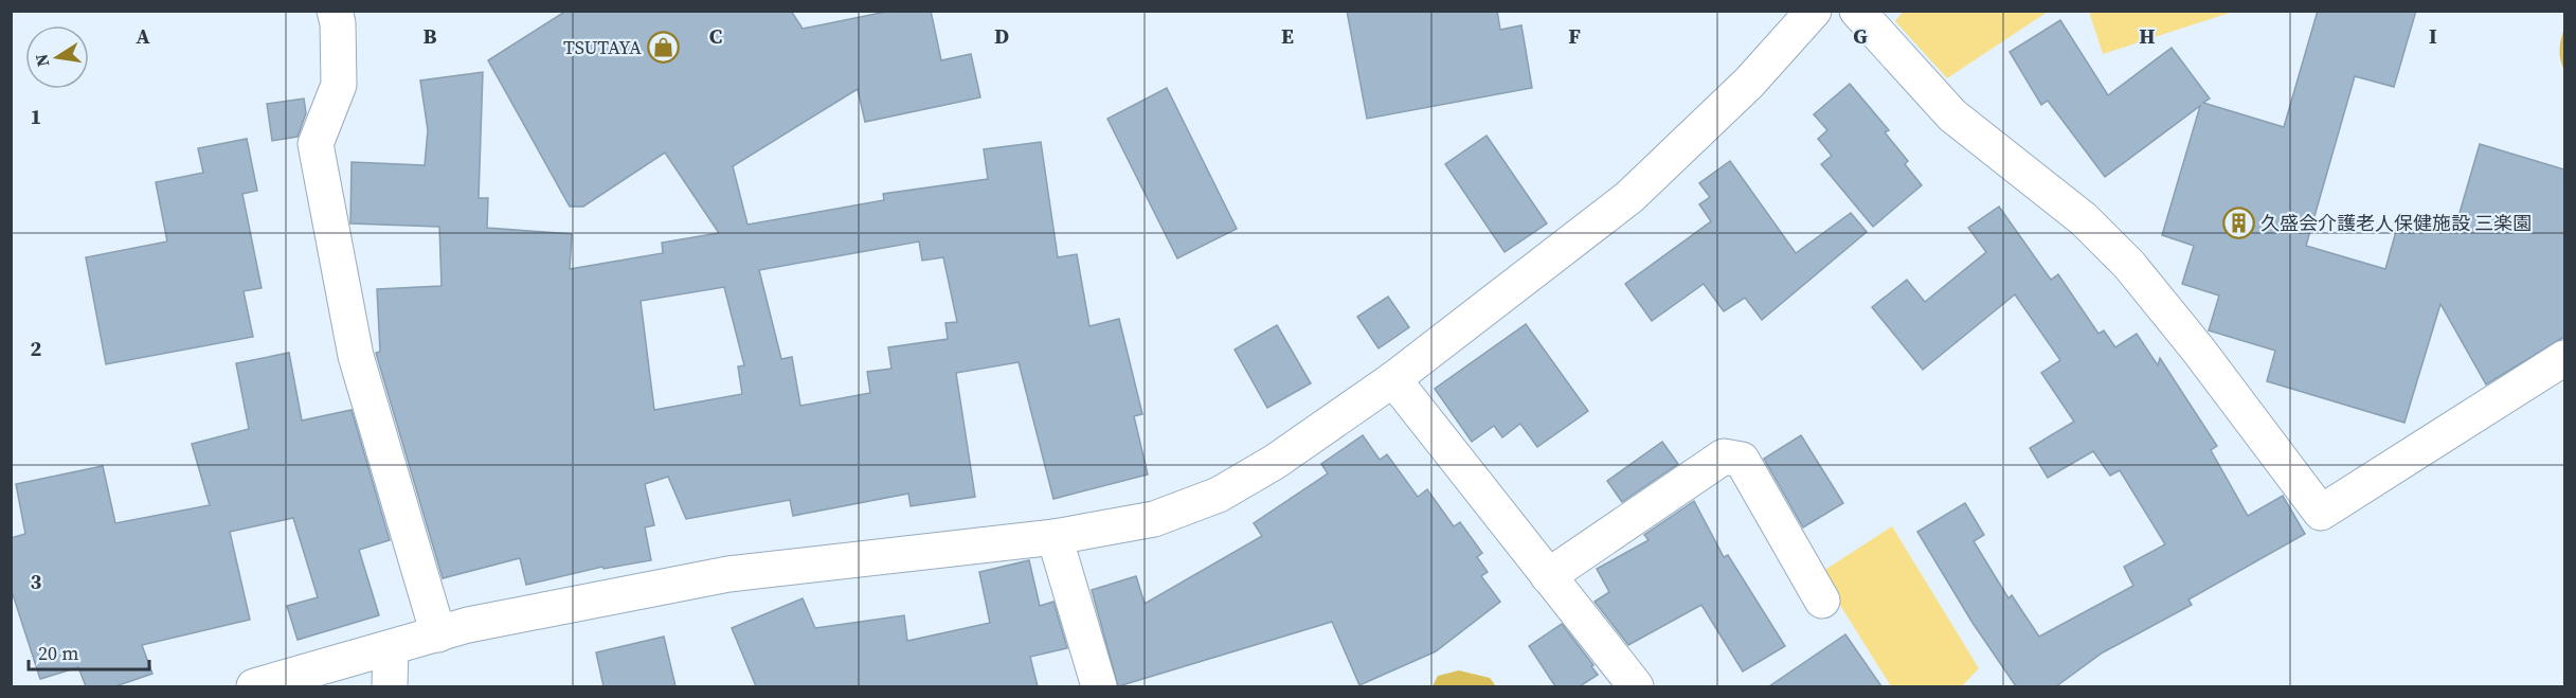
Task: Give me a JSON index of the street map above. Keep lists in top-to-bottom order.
{
  "places": {
    "shop": ["TSUTAYA"],
    "building": ["久盛会介護老人保健施設 三楽園"]
  },
  "scale_bar": "20 m",
  "north": "left",
  "grid": {
    "columns": [
      "A",
      "B",
      "C",
      "D",
      "E",
      "F",
      "G",
      "H",
      "I"
    ],
    "rows": ["1", "2", "3"]
  }
}
